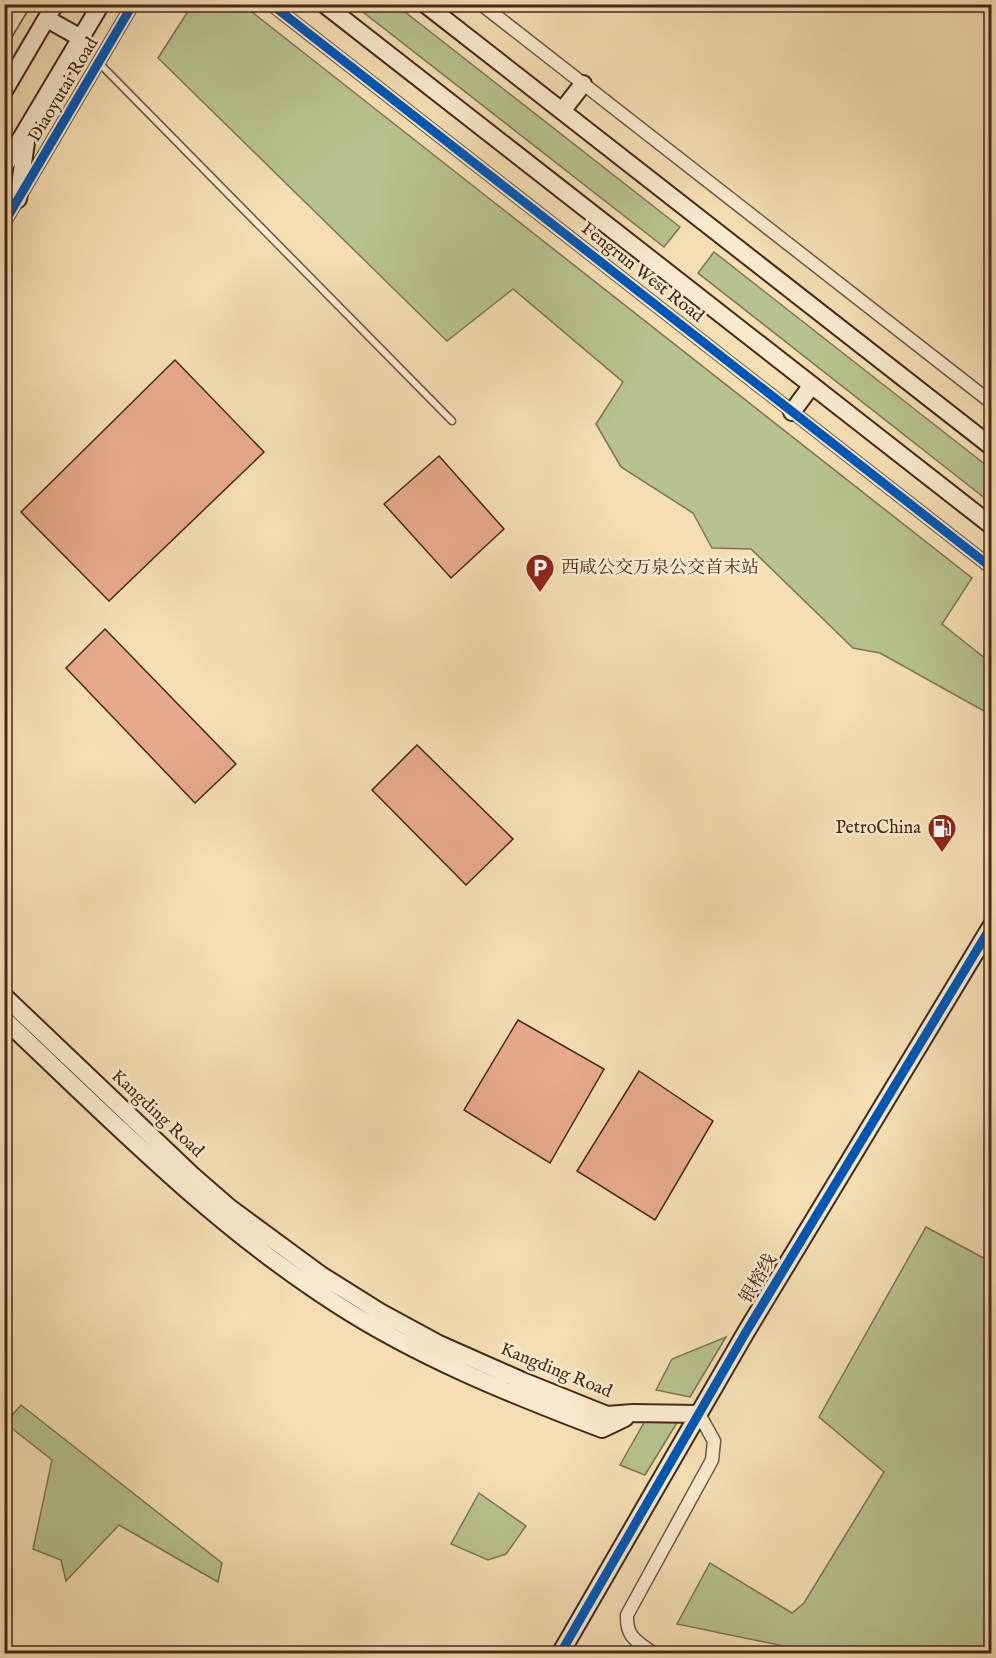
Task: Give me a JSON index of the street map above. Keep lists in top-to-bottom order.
{
  "streets": {
    "main road": [
      "Diaoyutai Road",
      "Fengrun West Road",
      "Kangding Road",
      "银榕线"
    ]
  },
  "places": {
    "parking": ["西咸公交万泉公交首末站"],
    "fuel station": ["PetroChina"]
  }
}
